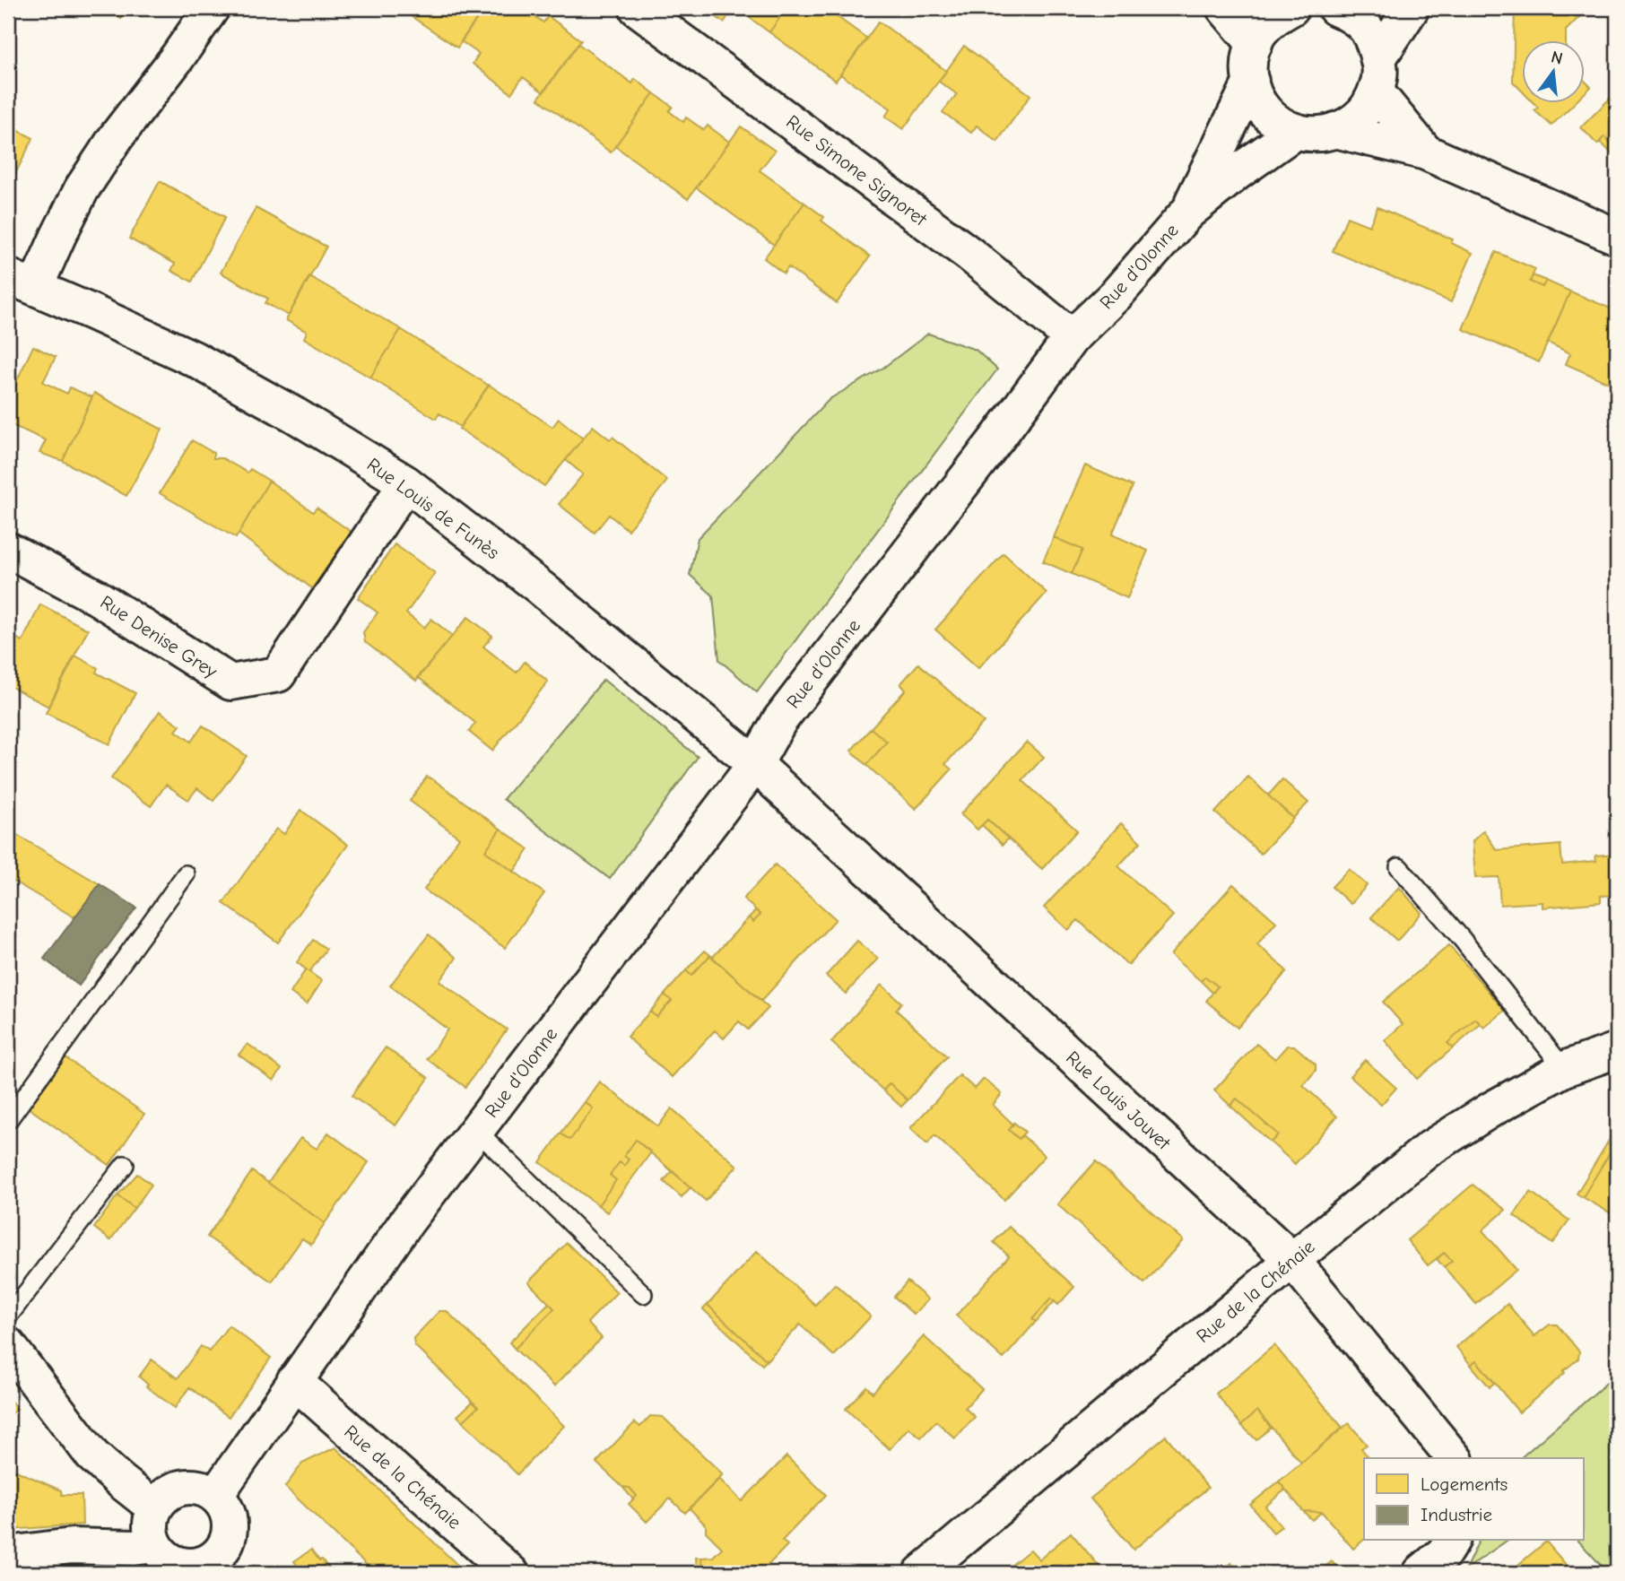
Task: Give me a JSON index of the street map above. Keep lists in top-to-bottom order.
{
  "streets": {
    "street": [
      "Rue Simone Signoret",
      "Rue d'Olonne",
      "Rue Louis de Funès",
      "Rue Denise Grey",
      "Rue Louis Jouvet",
      "Rue de la Chénaie"
    ]
  },
  "crossings": [
    ["Rue Simone Signoret", "Rue d'Olonne"],
    ["Rue d'Olonne", "Rue Louis de Funès"],
    ["Rue d'Olonne", "Rue Louis Jouvet"],
    ["Rue d'Olonne", "Rue de la Chénaie"],
    ["Rue Louis de Funès", "Rue Denise Grey"],
    ["Rue Louis de Funès", "Rue Louis Jouvet"],
    ["Rue Louis Jouvet", "Rue de la Chénaie"]
  ],
  "legend": ["Logements", "Industrie"],
  "north": "top"
}
